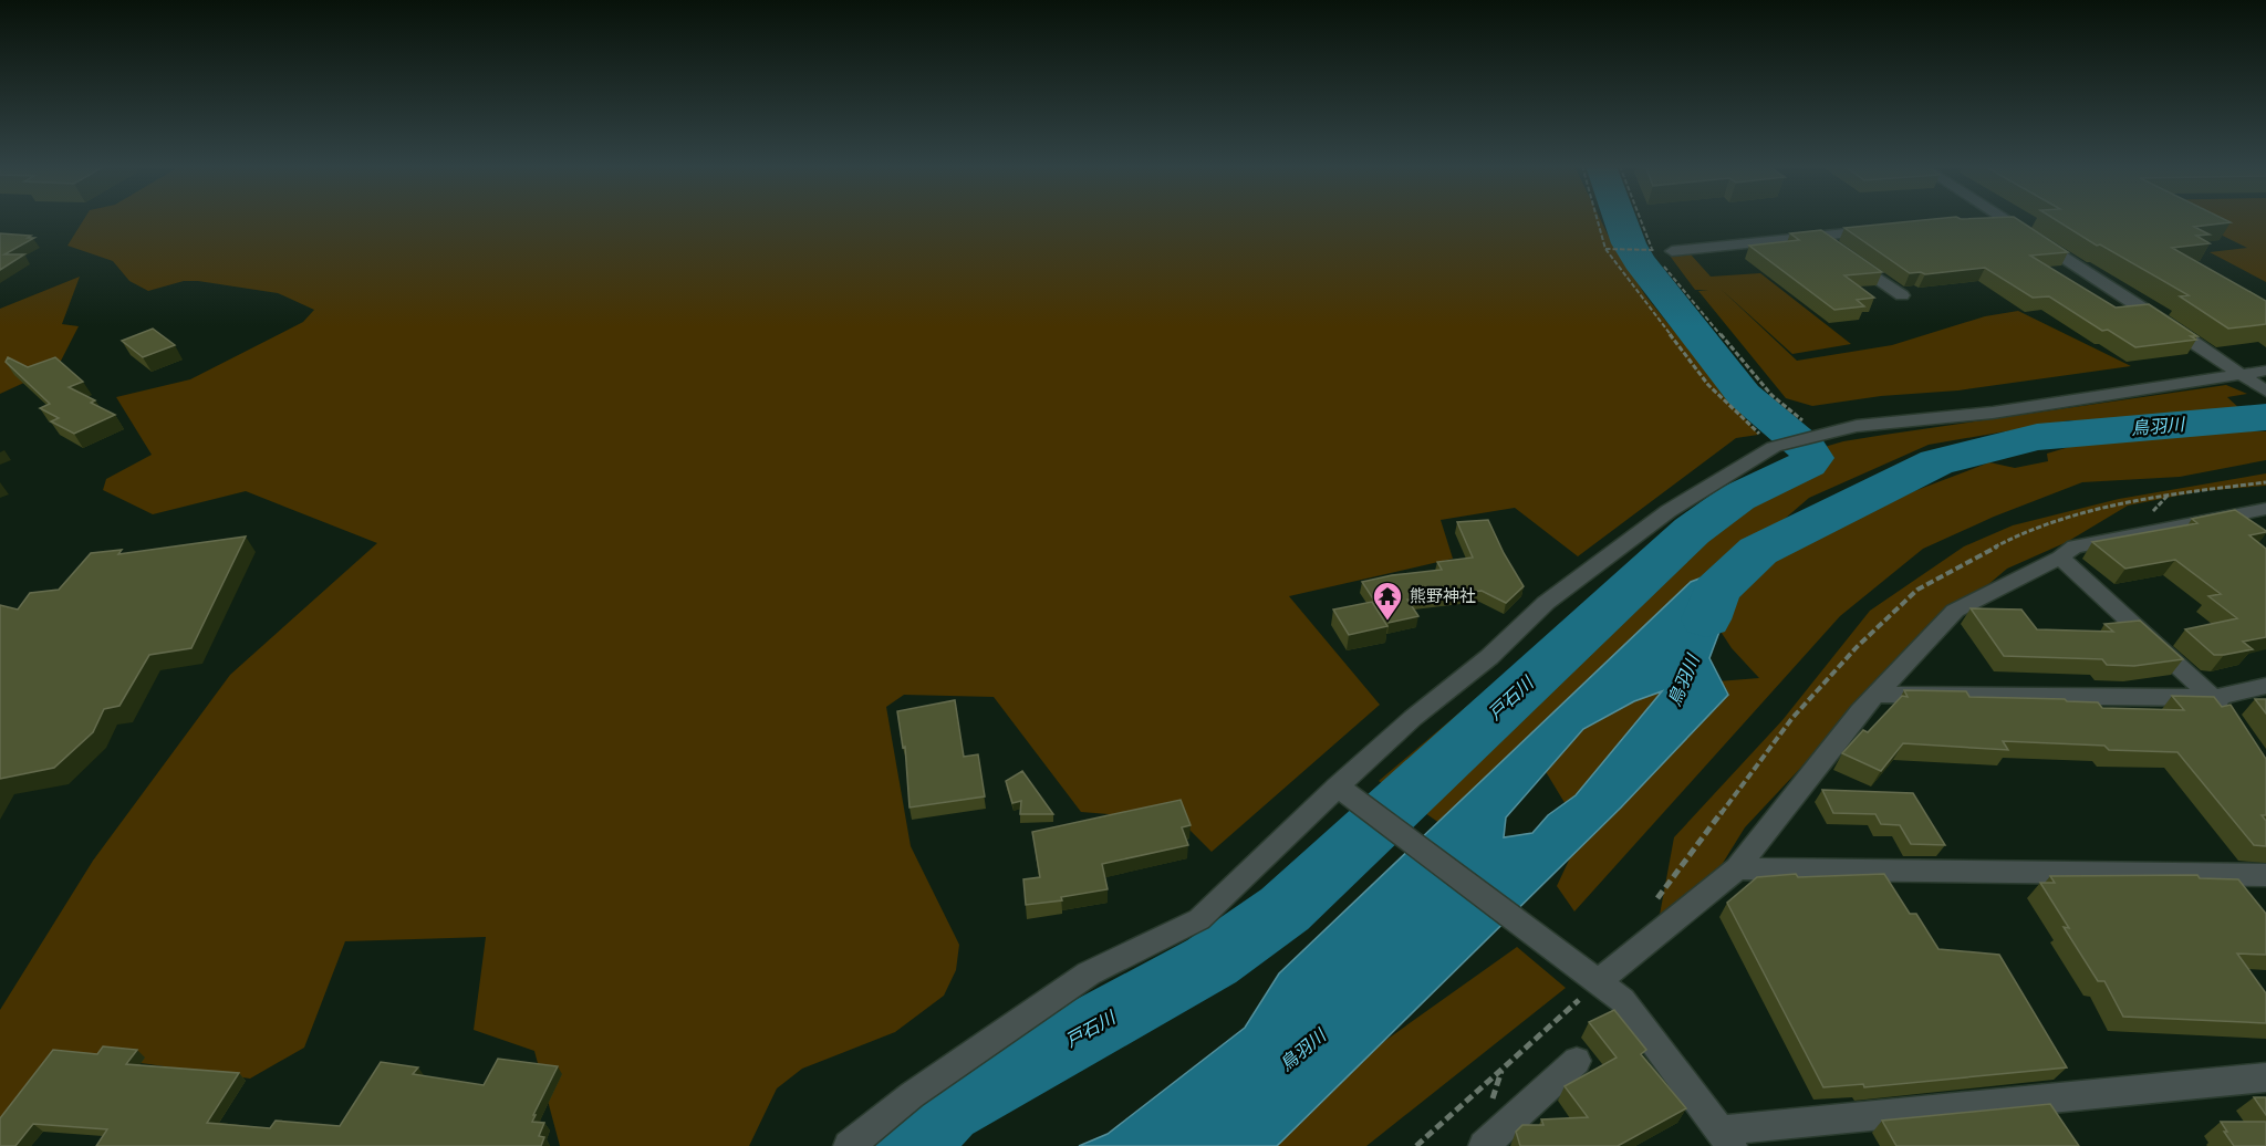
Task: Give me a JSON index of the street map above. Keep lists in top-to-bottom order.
{
  "water": ["鳥羽川", "戸石川"],
  "places": {
    "temple": ["熊野神社"]
  }
}
